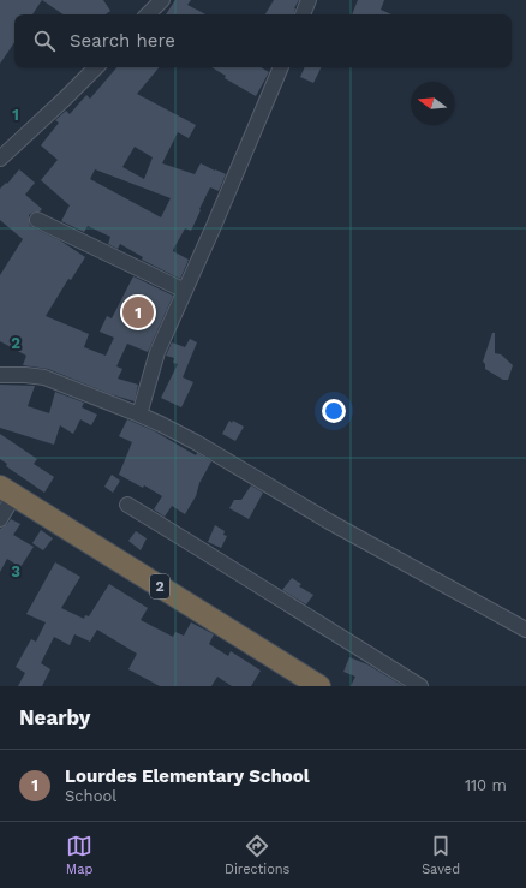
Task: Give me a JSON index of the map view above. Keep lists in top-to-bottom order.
{
  "streets": {
    "highway": ["2"]
  },
  "north": "left",
  "page": {
    "search": "Search here",
    "pins": "1",
    "heading": "Nearby",
    "list": [
      {
        "mark": "1",
        "name": "Lourdes Elementary School",
        "note": "School",
        "value": "110 m"
      }
    ],
    "nav": ["Map", "Directions", "Saved"]
  },
  "grid": {
    "rows": ["1", "2", "3"]
  }
}
